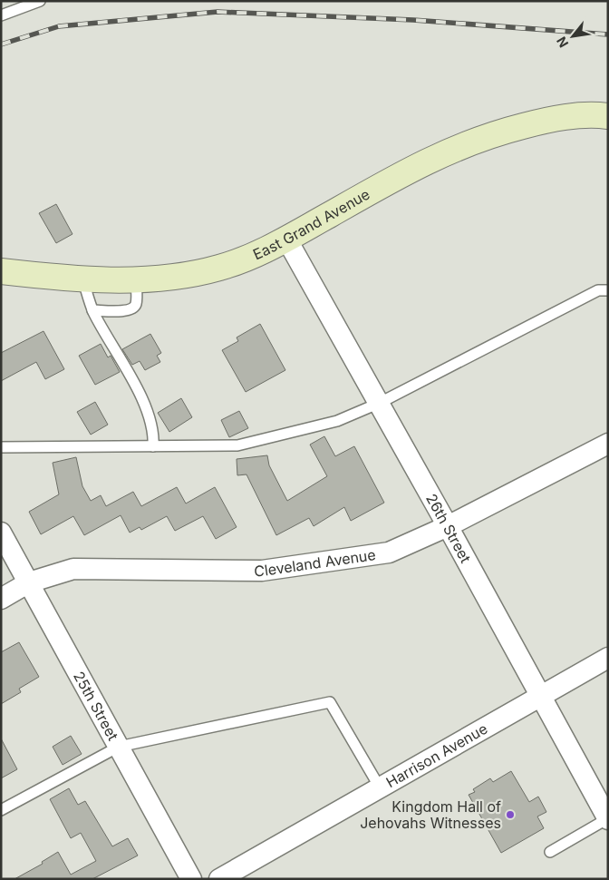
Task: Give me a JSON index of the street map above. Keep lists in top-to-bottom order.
{
  "streets": {
    "main road": ["East Grand Avenue"],
    "street": [
      "26th Street",
      "Cleveland Avenue",
      "25th Street",
      "Harrison Avenue"
    ]
  },
  "crossings": [
    ["East Grand Avenue", "26th Street"],
    ["26th Street", "Cleveland Avenue"],
    ["26th Street", "Harrison Avenue"],
    ["Cleveland Avenue", "25th Street"]
  ],
  "places": ["Kingdom Hall of Jehovahs Witnesses"],
  "north": "bottom left"
}
